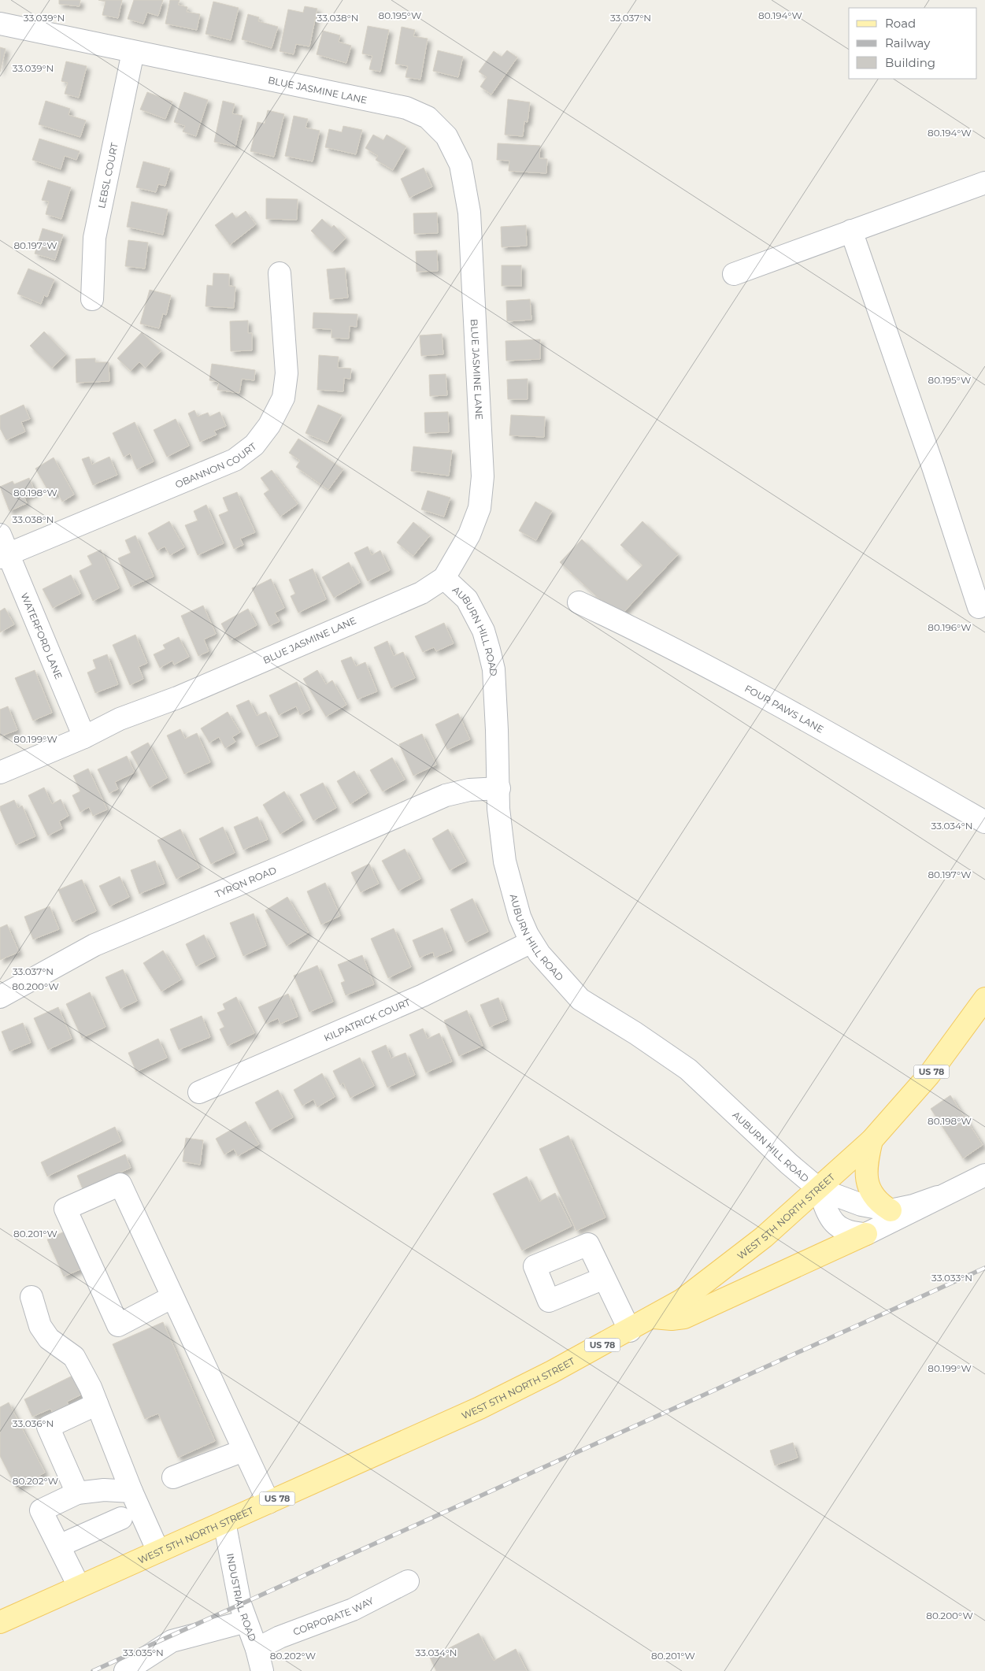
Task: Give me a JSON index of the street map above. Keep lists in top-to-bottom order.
{
  "streets": {
    "main road": ["US 78", "WEST 5TH NORTH STREET"],
    "street": [
      "BLUE JASMINE LANE",
      "LEBSL COURT",
      "OBANNON COURT",
      "AUBURN HILL ROAD",
      "WATERFORD LANE",
      "FOUR PAWS LANE",
      "TYRON ROAD",
      "KILPATRICK COURT",
      "INDUSTRIAL ROAD",
      "CORPORATE WAY"
    ]
  },
  "crossings": [
    ["BLUE JASMINE LANE", "LEBSL COURT"],
    ["BLUE JASMINE LANE", "AUBURN HILL ROAD"],
    ["BLUE JASMINE LANE", "WATERFORD LANE"],
    ["OBANNON COURT", "WATERFORD LANE"],
    ["AUBURN HILL ROAD", "TYRON ROAD"],
    ["AUBURN HILL ROAD", "KILPATRICK COURT"],
    ["AUBURN HILL ROAD", "WEST 5TH NORTH STREET"],
    ["WEST 5TH NORTH STREET", "INDUSTRIAL ROAD"],
    ["INDUSTRIAL ROAD", "CORPORATE WAY"]
  ],
  "legend": ["Road", "Railway", "Building"],
  "coordinates": [
    "80.195°W",
    "80.194°W",
    "33.039°N",
    "33.038°N",
    "33.037°N",
    "80.197°W",
    "80.198°W",
    "80.196°W",
    "80.199°W",
    "33.034°N",
    "80.200°W",
    "80.201°W",
    "33.033°N",
    "33.036°N",
    "80.202°W",
    "33.035°N"
  ]
}
